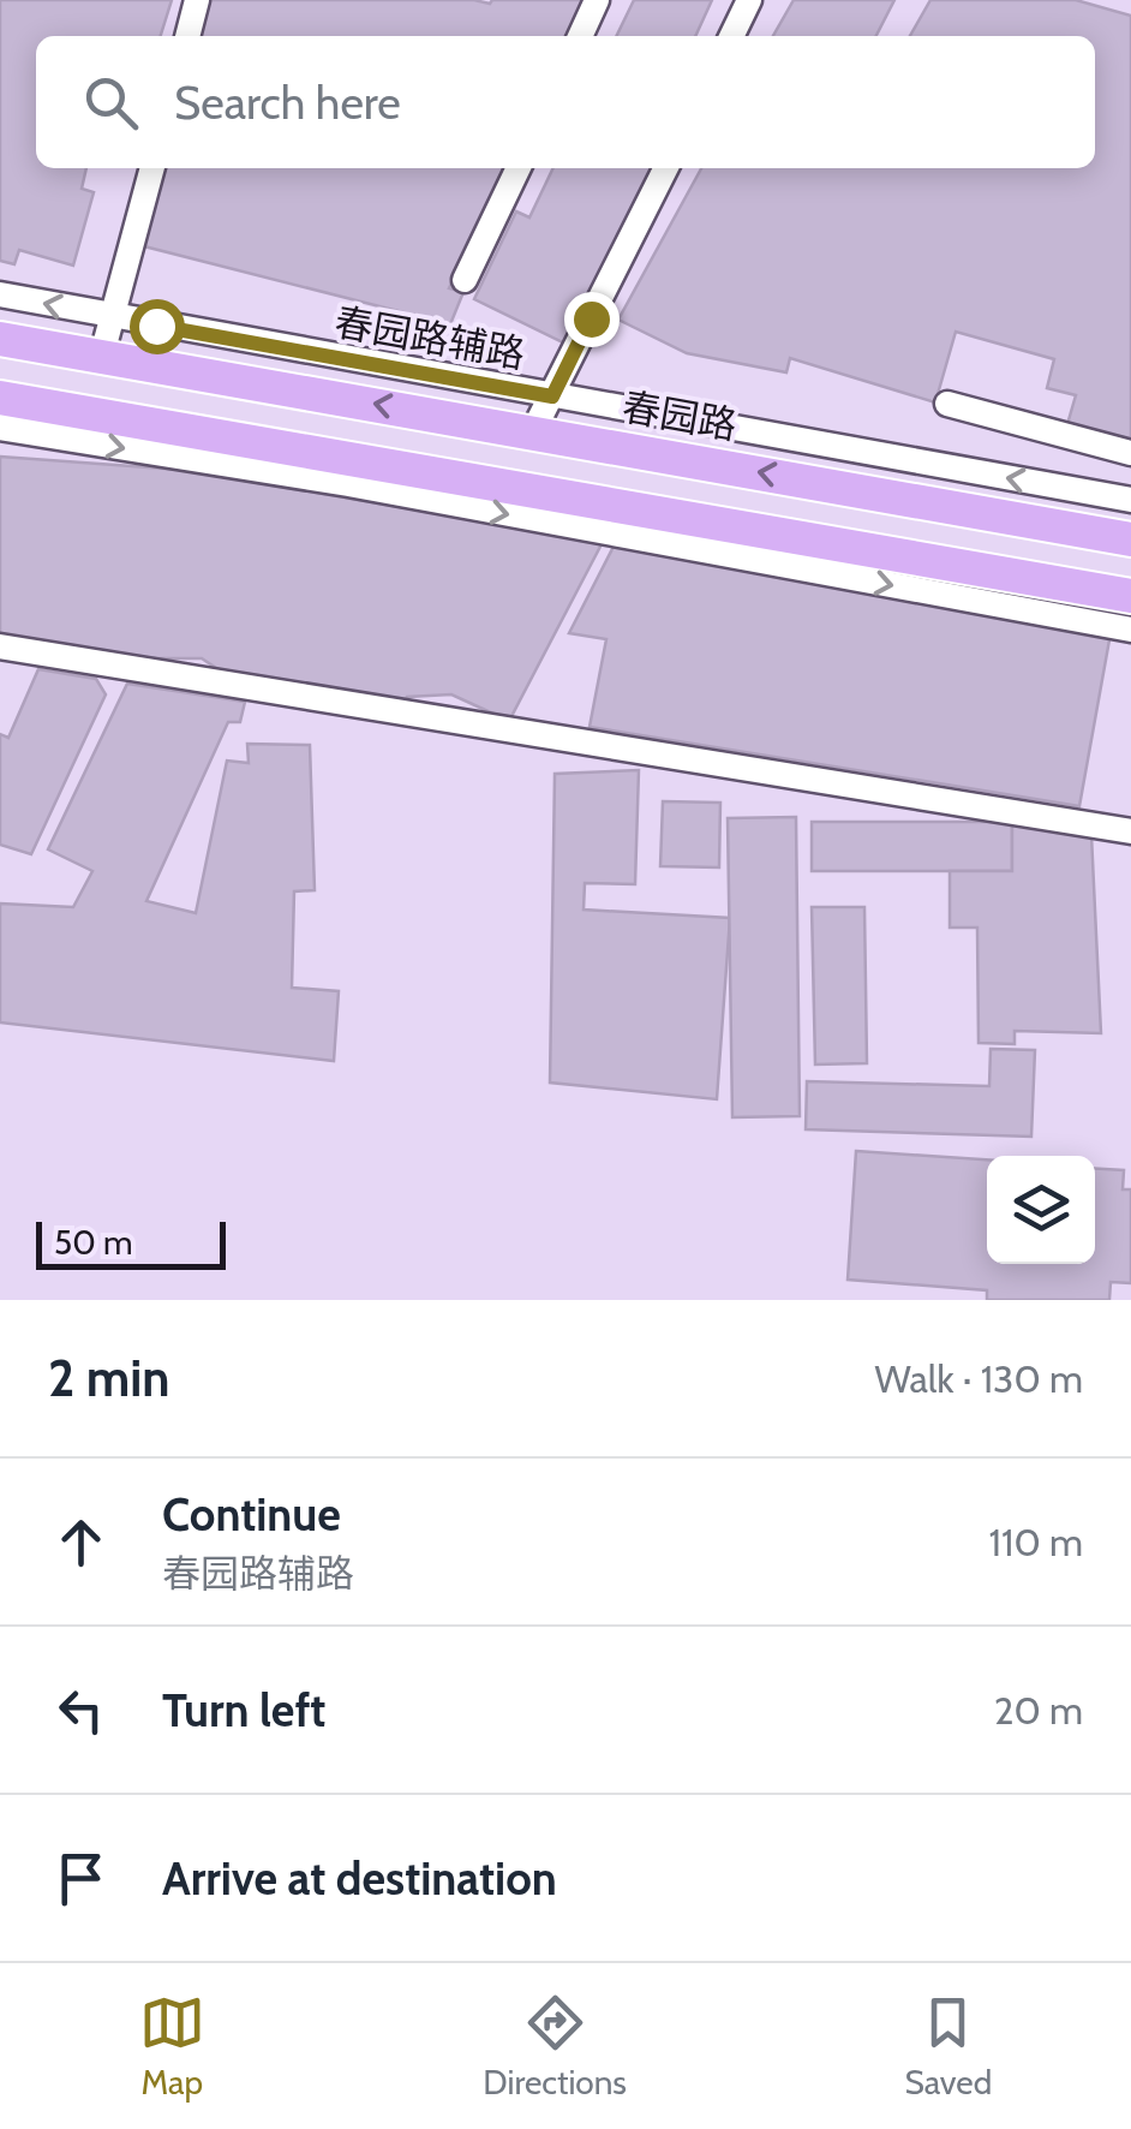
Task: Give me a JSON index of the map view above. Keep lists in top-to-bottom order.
{
  "streets": {
    "main road": ["春园路"],
    "street": ["春园路辅路"]
  },
  "scale_bar": "50 m",
  "page": {
    "search": "Search here",
    "scale": "50 m",
    "heading": ["2 min", "Walk · 130 m"],
    "list": [
      ["Continue", "春园路辅路", "110 m"],
      ["Turn left", "20 m"],
      "Arrive at destination"
    ],
    "nav": ["Map", "Directions", "Saved"]
  }
}
